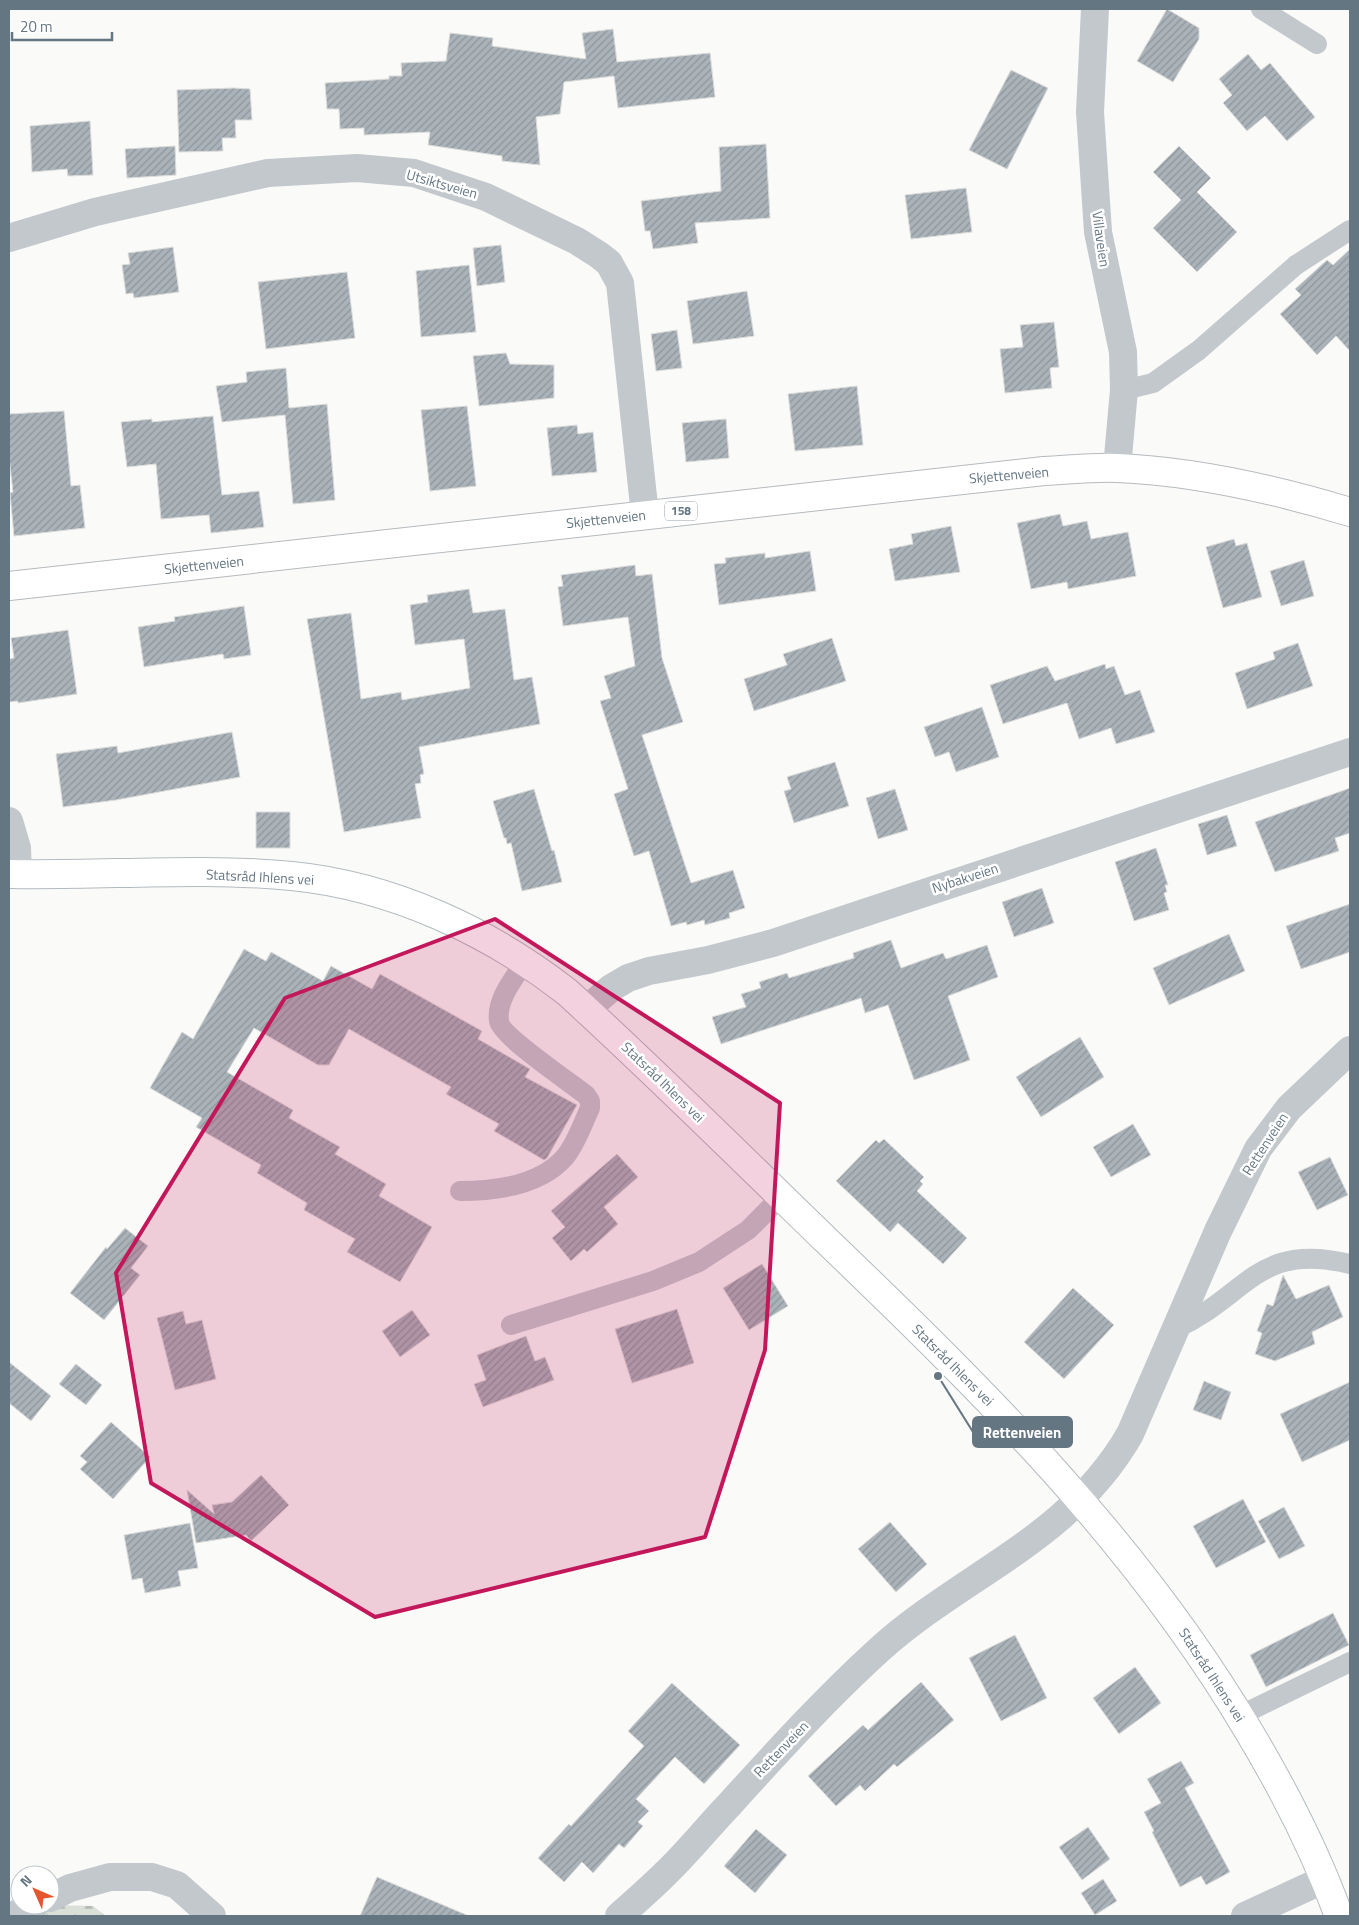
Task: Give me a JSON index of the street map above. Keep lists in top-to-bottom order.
{
  "streets": {
    "street": [
      "Utsiktsveien",
      "Villaveien",
      "Skjettenveien",
      "158",
      "Statsråd Ihlens vei",
      "Nybakveien",
      "Rettenveien"
    ]
  },
  "crossings": [
    ["Utsiktsveien", "Skjettenveien"],
    ["Villaveien", "Skjettenveien"],
    ["Statsråd Ihlens vei", "Nybakveien"],
    ["Statsråd Ihlens vei", "Rettenveien"]
  ],
  "places": ["Rettenveien"],
  "scale_bar": "20 m",
  "north": "top left"
}
